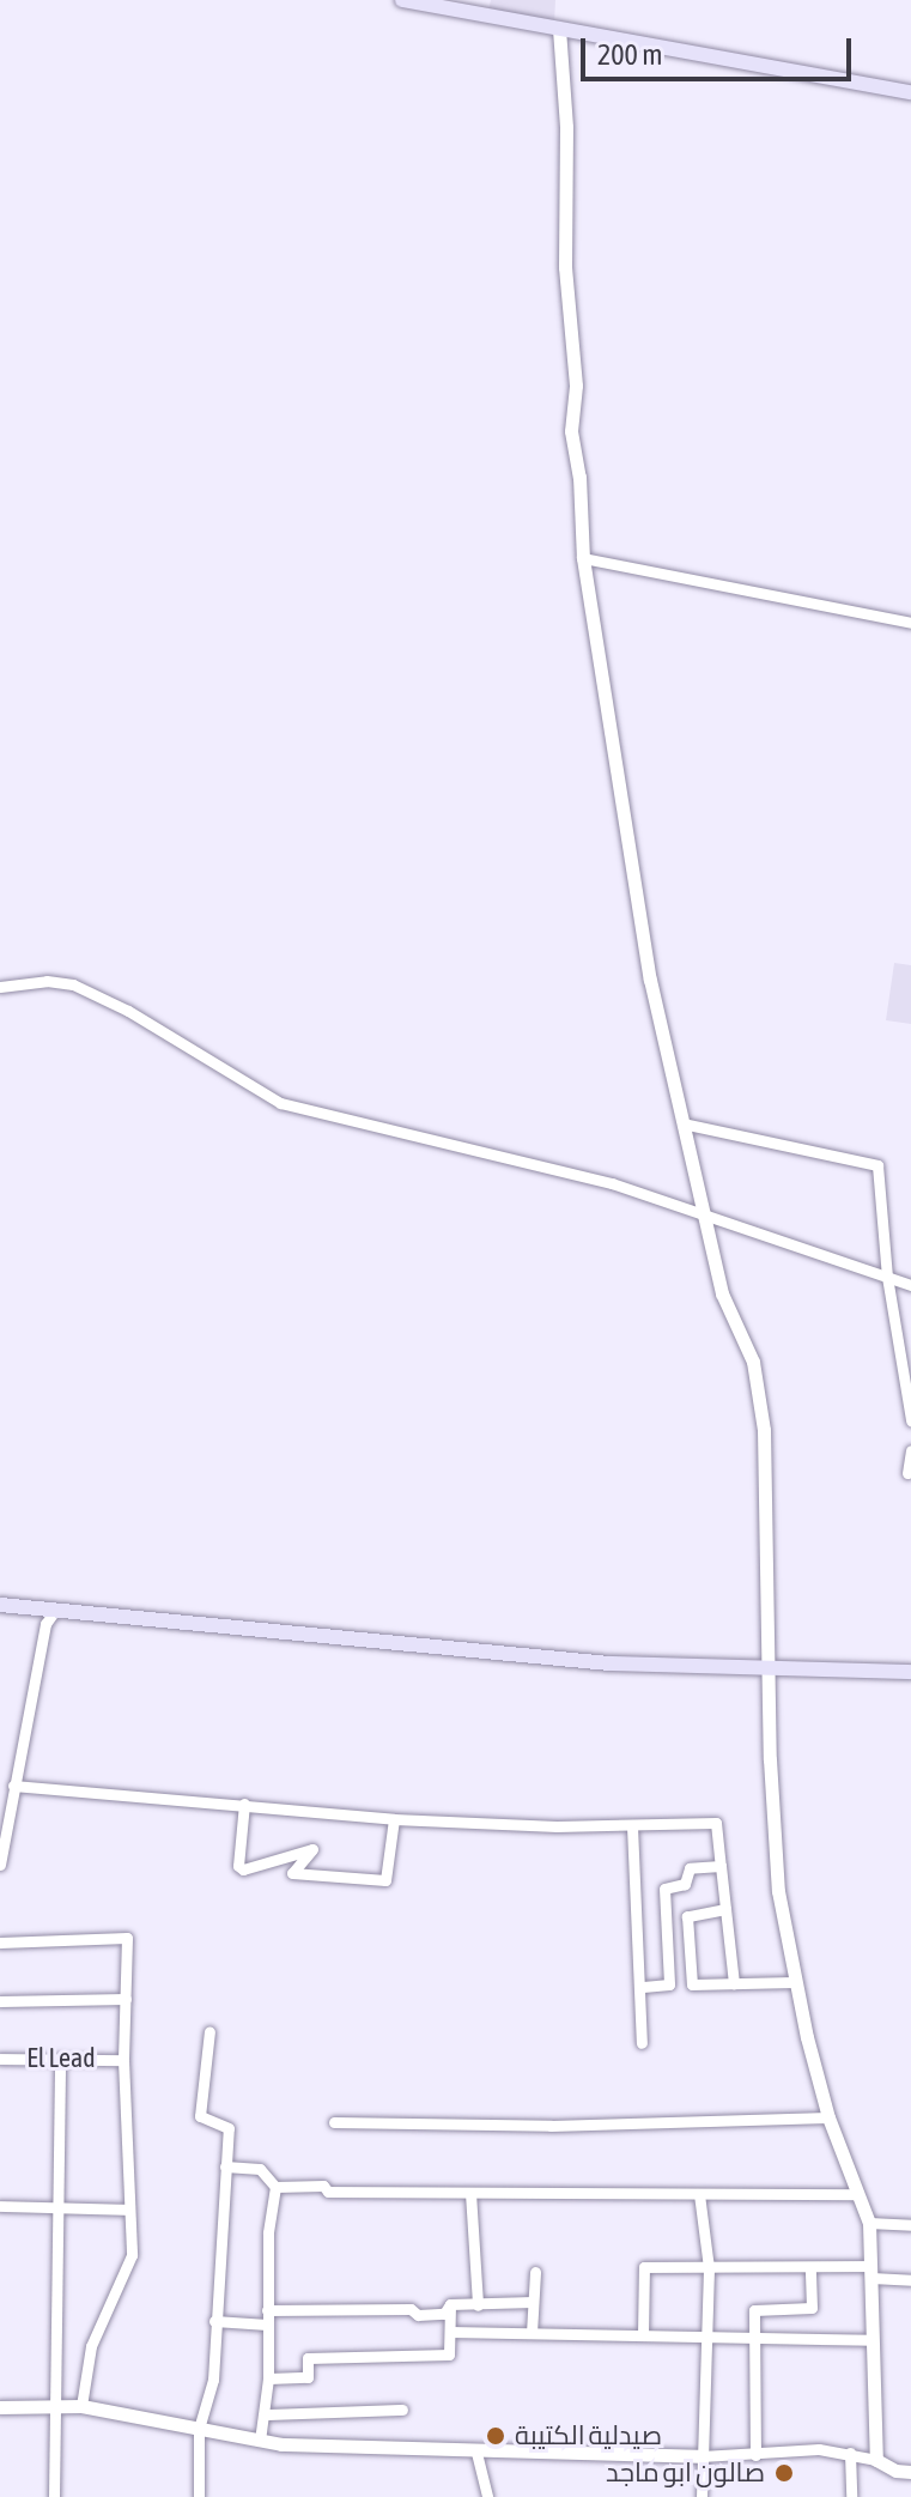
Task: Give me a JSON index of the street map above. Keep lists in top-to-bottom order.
{
  "streets": {
    "street": ["El Lead"]
  },
  "places": ["صيدلية الكتيبة", "صالون ابو ماجد"],
  "scale_bar": "200 m"
}
